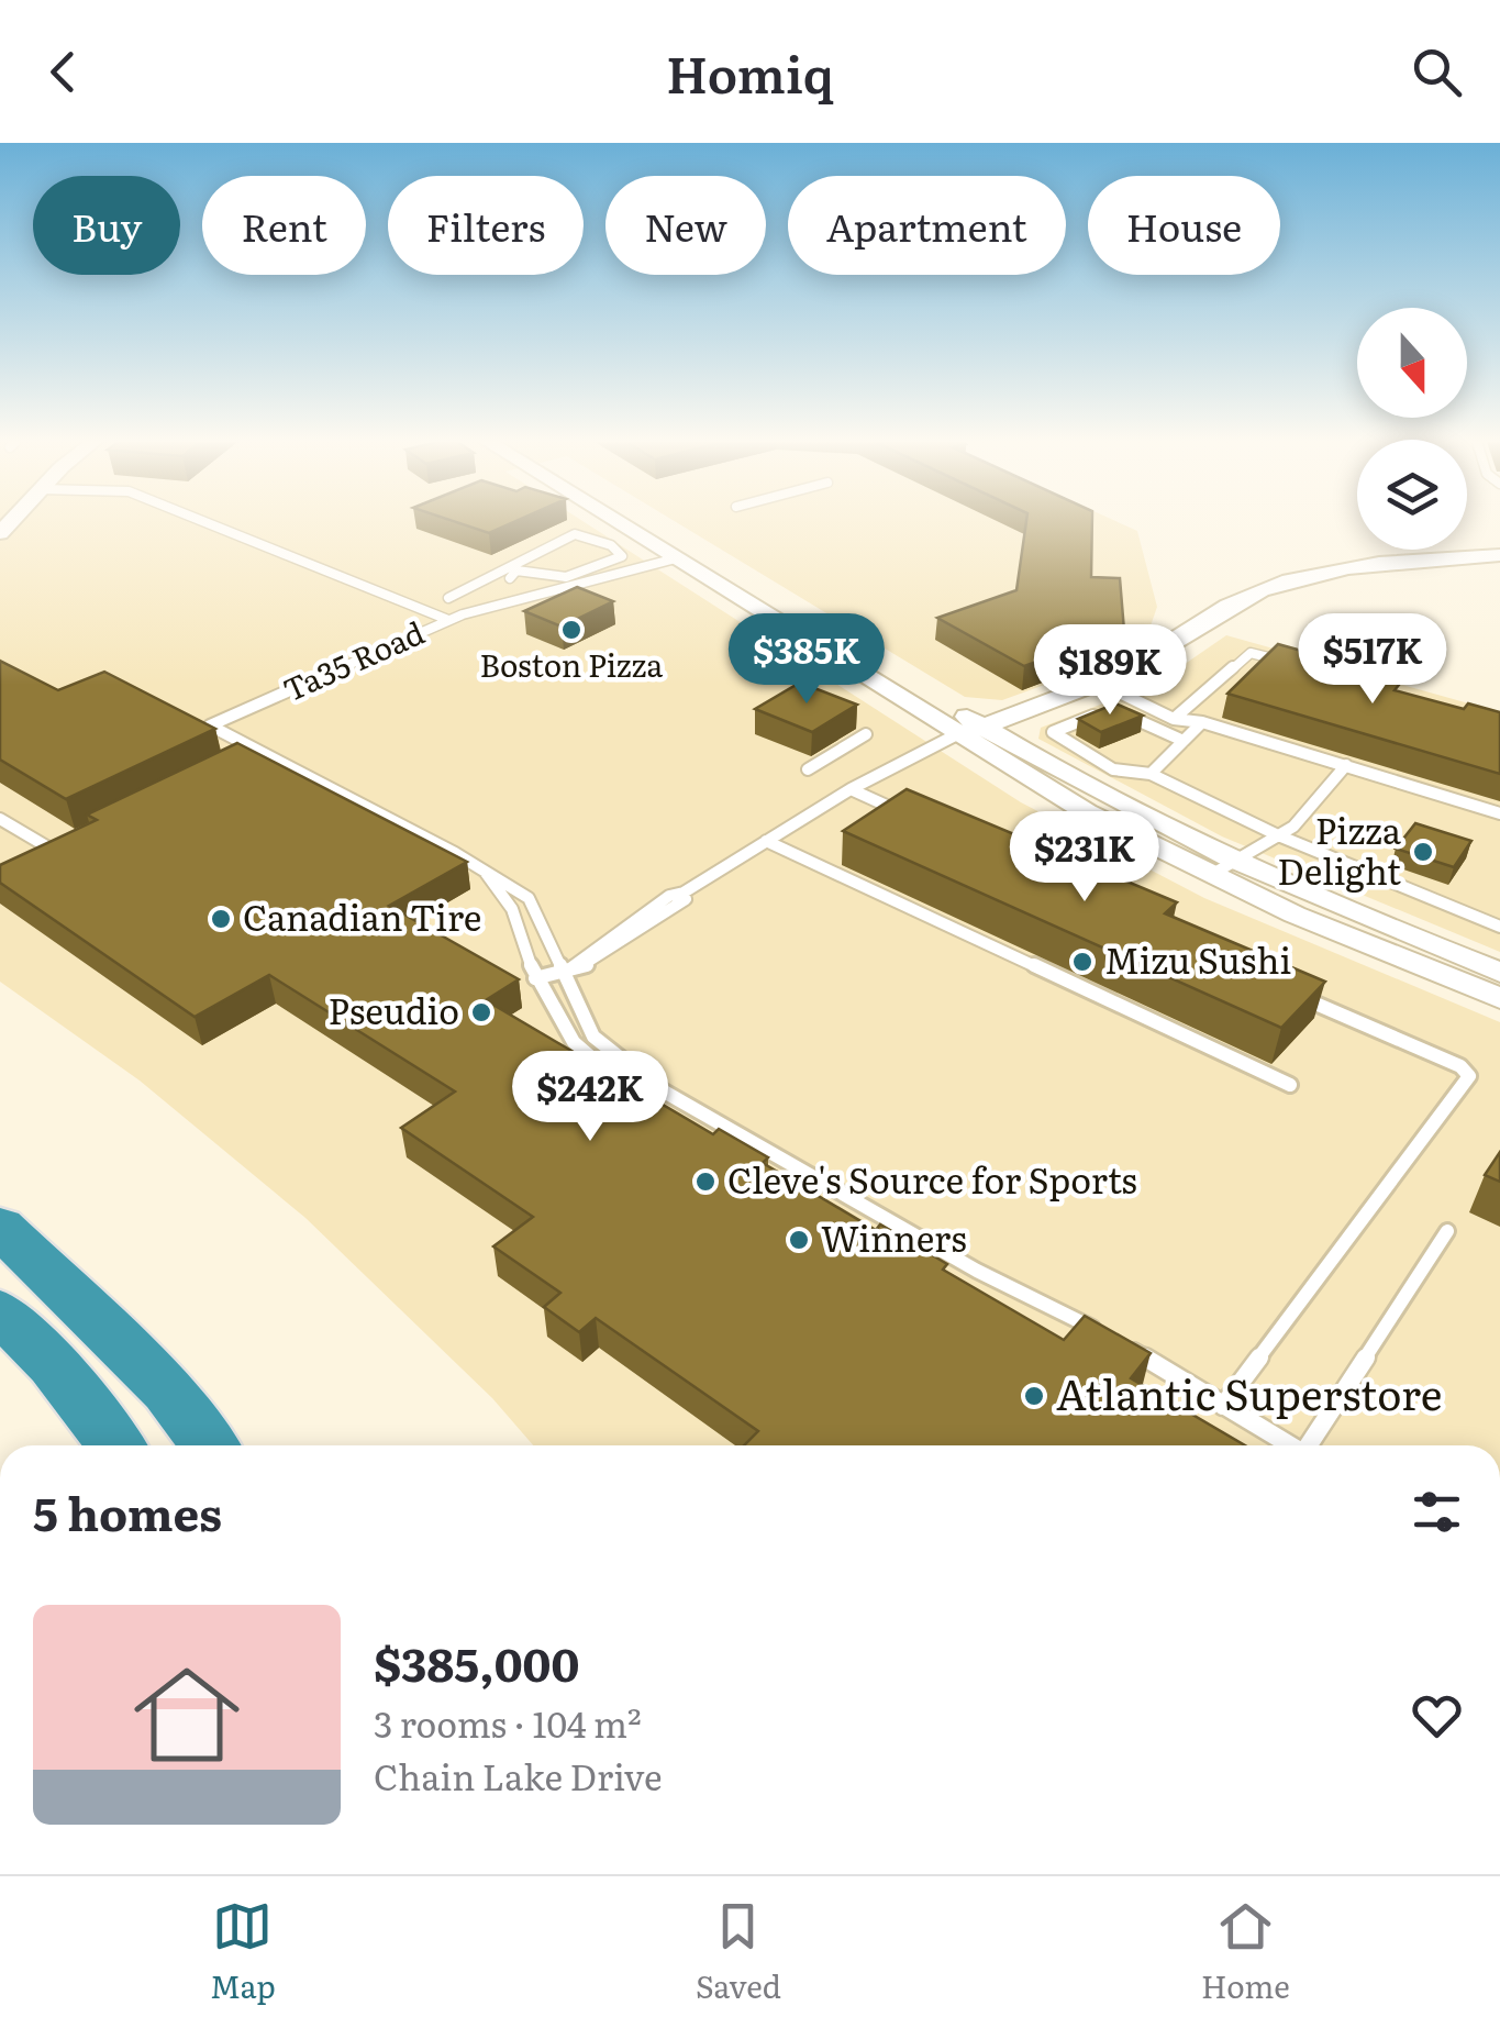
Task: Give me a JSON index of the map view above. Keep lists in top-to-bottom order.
{
  "streets": {
    "lane": ["Ta35 Road"]
  },
  "places": [
    "Boston Pizza",
    "Pizza Delight",
    "Canadian Tire",
    "Mizu Sushi",
    "Pseudio",
    "Cleve's Source for Sports",
    "Winners",
    "Atlantic Superstore"
  ],
  "north": "bottom",
  "page": {
    "header": "Homiq",
    "chip": [
      "Buy",
      "Rent",
      "Filters",
      "New",
      "Apartment",
      "House"
    ],
    "price": [
      "$385K",
      "$517K",
      "$189K",
      "$231K",
      "$242K"
    ],
    "heading": "5 homes",
    "list": [
      {
        "name": "$385,000",
        "note": "3 rooms · 104 m² · Chain Lake Drive"
      }
    ],
    "tabs": ["Map", "Saved", "Home"]
  }
}
